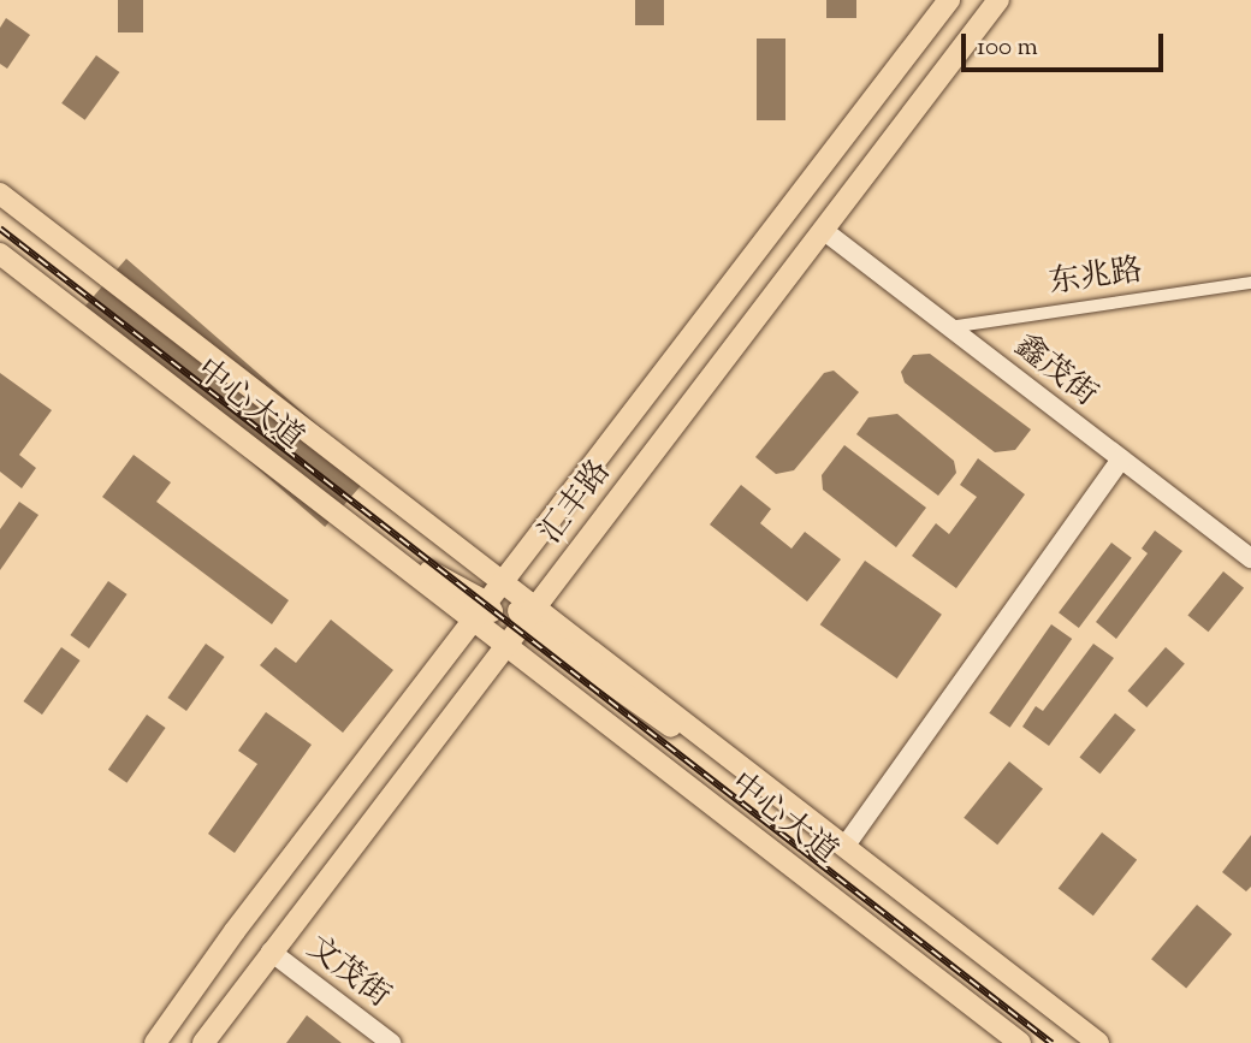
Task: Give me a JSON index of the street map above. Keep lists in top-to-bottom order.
{
  "streets": {
    "main road": ["中心大道", "汇丰路"],
    "street": ["东兆路", "鑫茂街", "文茂街"]
  },
  "crossings": [
    ["东兆路", "鑫茂街"],
    ["鑫茂街", "汇丰路"],
    ["中心大道", "汇丰路"],
    ["汇丰路", "文茂街"]
  ],
  "scale_bar": "100 m"
}
